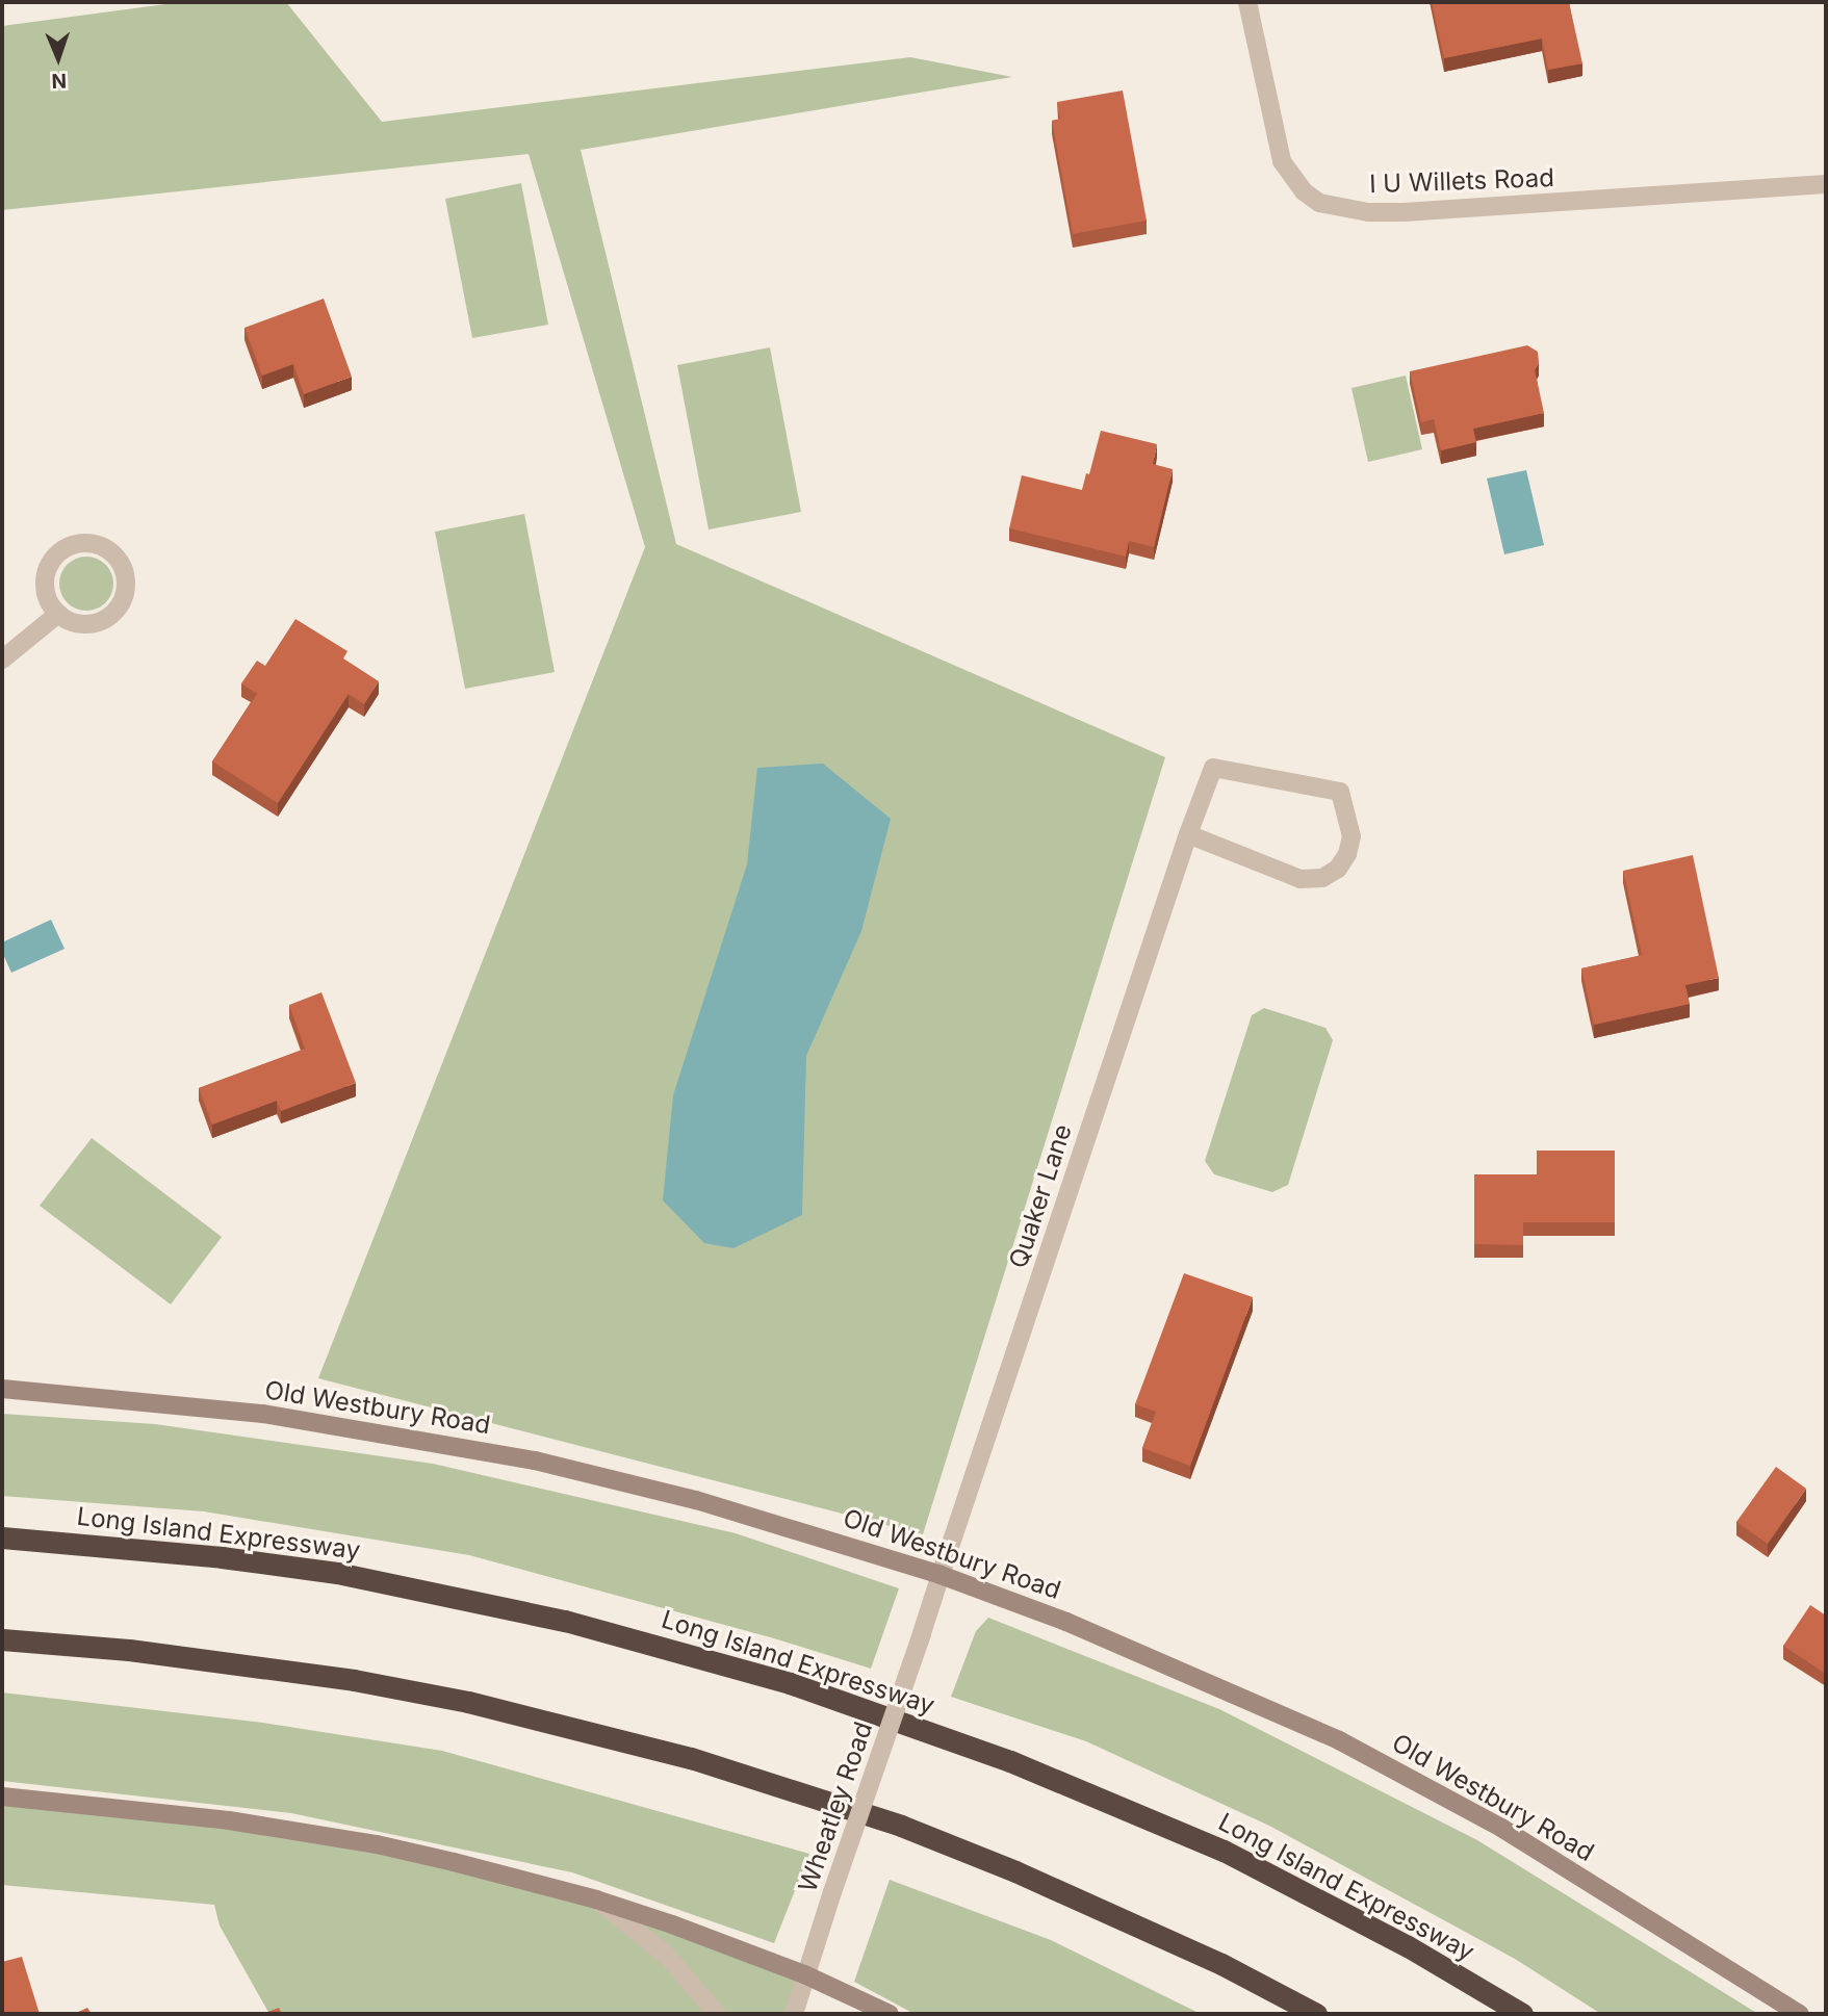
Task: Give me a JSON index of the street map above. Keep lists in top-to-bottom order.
{
  "streets": {
    "highway": ["Long Island Expressway"],
    "main road": ["Old Westbury Road"],
    "street": ["I U Willets Road", "Quaker Lane", "Wheatley Road"]
  },
  "crossings": [
    ["Quaker Lane", "Old Westbury Road"],
    ["Quaker Lane", "Wheatley Road"],
    ["Old Westbury Road", "Wheatley Road"]
  ],
  "north": "bottom"
}
